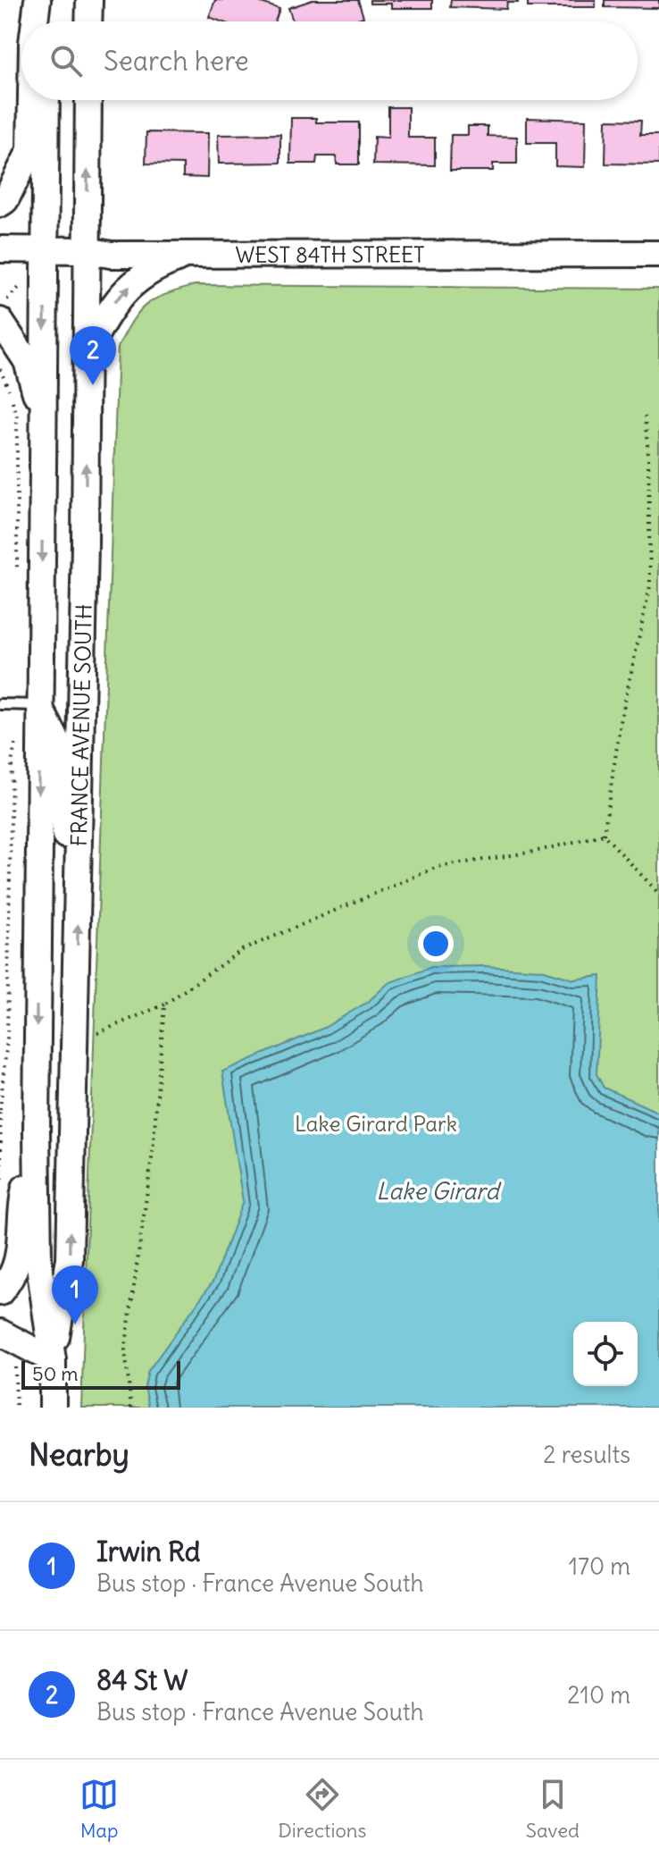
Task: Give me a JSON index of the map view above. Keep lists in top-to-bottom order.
{
  "streets": {
    "main road": ["WEST 84TH STREET", "FRANCE AVENUE SOUTH"]
  },
  "crossings": [
    ["WEST 84TH STREET", "FRANCE AVENUE SOUTH"]
  ],
  "water": ["Lake Girard"],
  "parks": ["Lake Girard Park"],
  "scale_bar": "50 m",
  "page": {
    "search": "Search here",
    "pins": ["2", "1"],
    "scale": "50 m",
    "heading": ["Nearby", "2 results"],
    "list": [
      {
        "mark": "1",
        "name": "Irwin Rd",
        "note": "Bus stop · France Avenue South",
        "value": "170 m"
      },
      {
        "mark": "2",
        "name": "84 St W",
        "note": "Bus stop · France Avenue South",
        "value": "210 m"
      }
    ],
    "nav": ["Map", "Directions", "Saved"]
  }
}
